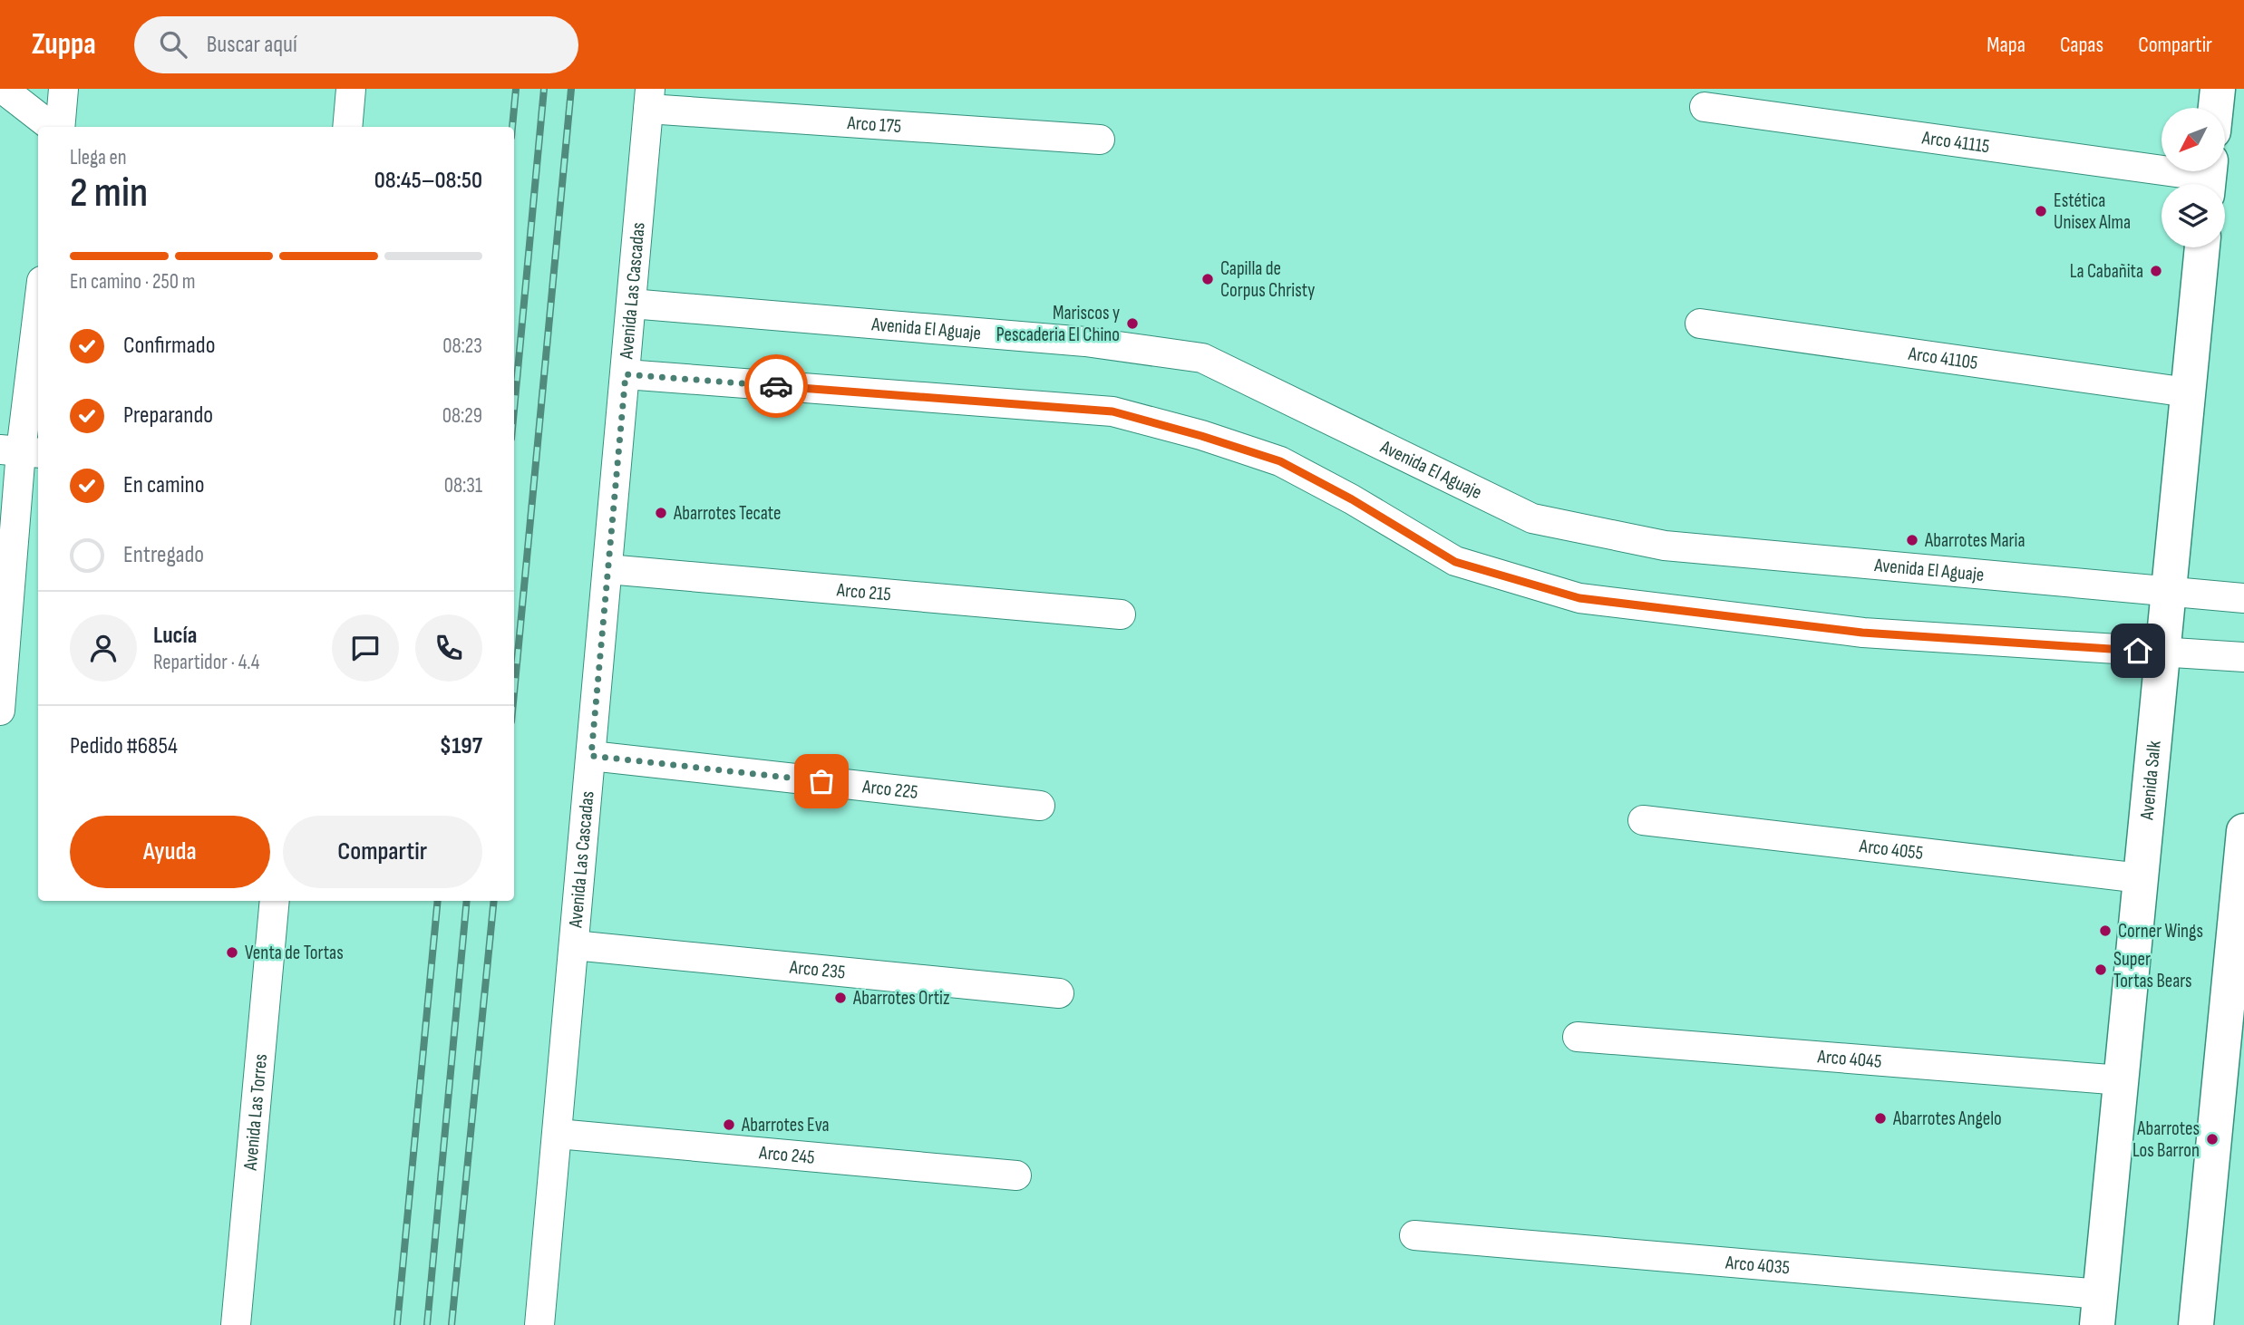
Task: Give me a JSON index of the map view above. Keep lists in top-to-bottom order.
{
  "streets": {
    "main road": ["Avenida Salk"],
    "street": [
      "Arco 175",
      "Arco 41115",
      "Avenida Las Cascadas",
      "Avenida El Aguaje",
      "Arco 41105",
      "Arco 215",
      "Arco 225",
      "Arco 4055",
      "Arco 235",
      "Arco 4045",
      "Avenida Las Torres",
      "Arco 245",
      "Arco 4035"
    ]
  },
  "crossings": [
    ["Arco 175", "Avenida Las Cascadas"],
    ["Avenida Las Cascadas", "Avenida El Aguaje"],
    ["Avenida Las Cascadas", "Arco 215"],
    ["Avenida Las Cascadas", "Arco 225"],
    ["Avenida Las Cascadas", "Arco 235"],
    ["Avenida Las Cascadas", "Arco 245"],
    ["Avenida El Aguaje", "Avenida Salk"],
    ["Arco 41105", "Avenida Salk"],
    ["Avenida Salk", "Arco 4055"],
    ["Avenida Salk", "Arco 4045"],
    ["Avenida Salk", "Arco 4035"]
  ],
  "places": [
    "Estética Unisex Alma",
    "La Cabañita",
    "Capilla de Corpus Christy",
    "Mariscos y Pescaderia El Chino",
    "Abarrotes Tecate",
    "Abarrotes Maria",
    "Corner Wings",
    "Venta de Tortas",
    "Super Tortas Bears",
    "Abarrotes Ortiz",
    "Abarrotes Angelo",
    "Abarrotes Eva",
    "Abarrotes Los Barron"
  ],
  "north": "bottom left",
  "page": {
    "header": "Zuppa",
    "search": "Buscar aquí",
    "nav": ["Mapa", "Capas", "Compartir"],
    "heading": ["2 min", "Llega en", "08:45–08:50"],
    "panel": [
      "Lucía",
      "Repartidor · 4.4",
      "Pedido #6854",
      "$197"
    ],
    "bar": "En camino · 250 m",
    "list": [
      ["Confirmado", "08:23"],
      ["Preparando", "08:29"],
      ["En camino", "08:31"],
      "Entregado"
    ],
    "buttons": ["Ayuda", "Compartir"]
  }
}
